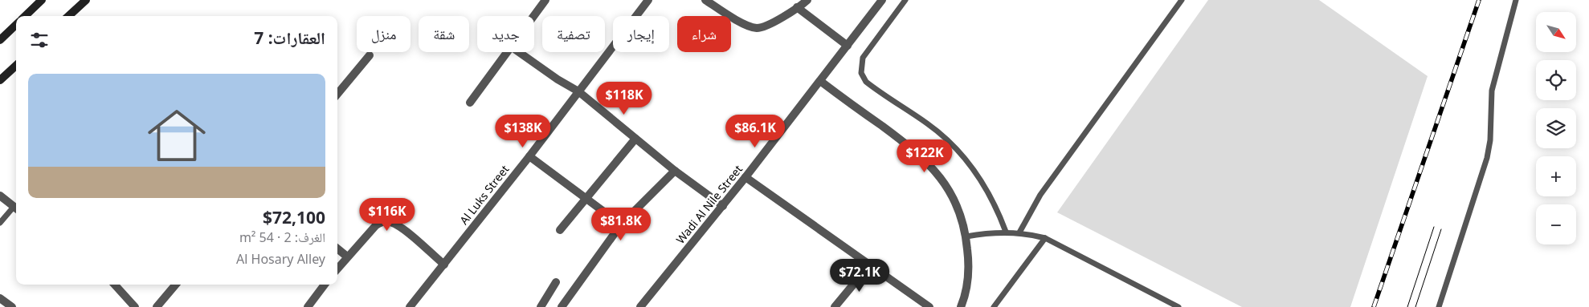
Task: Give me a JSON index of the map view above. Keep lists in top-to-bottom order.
{
  "streets": {
    "street": ["Al Luks Street", "Wadi Al Nile Street"]
  },
  "north": "bottom right",
  "page": {
    "map_buttons": ["+", "−"],
    "chip": [
      "شراء",
      "إيجار",
      "تصفية",
      "جديد",
      "شقة",
      "منزل"
    ],
    "heading": "العقارات: 7",
    "list": [
      {
        "name": "$72,100",
        "note": "الغرف: 2 · 54 m² · Al Hosary Alley"
      }
    ],
    "price": [
      "$118K",
      "$138K",
      "$86.1K",
      "$122K",
      "$116K",
      "$81.8K",
      "$72.1K"
    ]
  }
}
